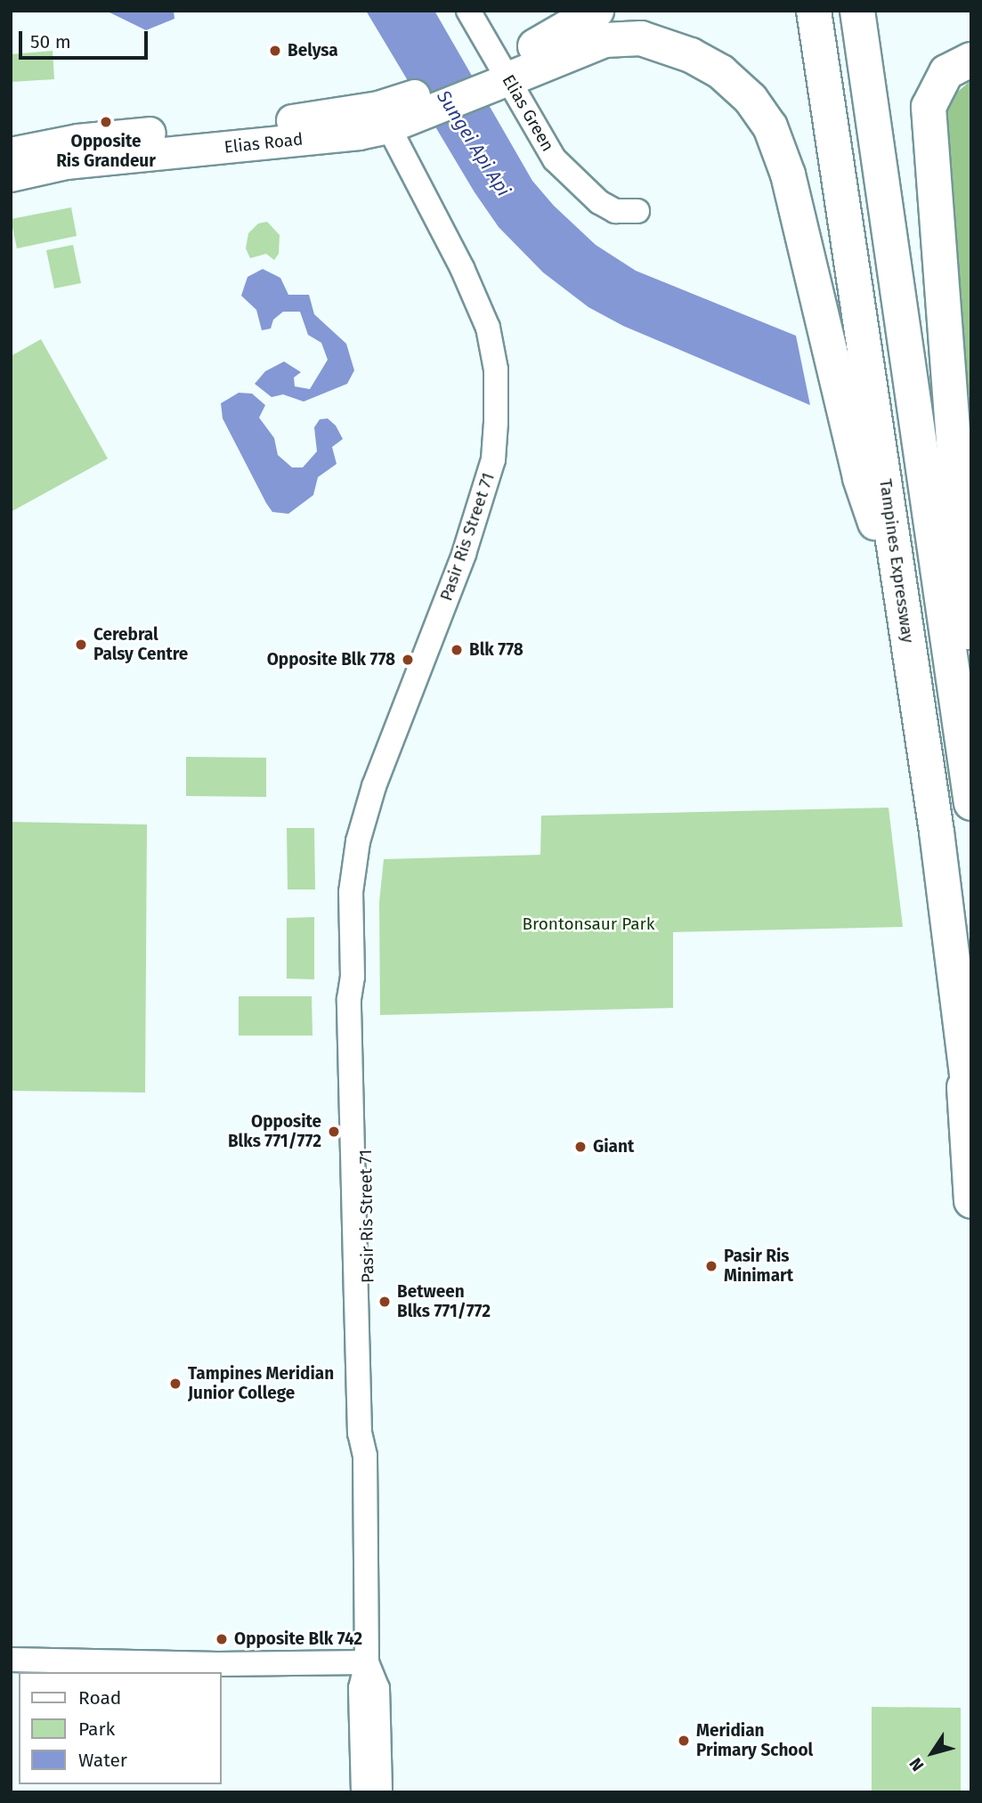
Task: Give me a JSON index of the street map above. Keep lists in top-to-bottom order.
{
  "streets": {
    "highway": ["Tampines Expressway"],
    "main road": ["Elias Road"],
    "street": ["Elias Green", "Pasir Ris Street 71"]
  },
  "crossings": [
    ["Elias Green", "Elias Road"],
    ["Elias Road", "Pasir Ris Street 71"]
  ],
  "water": ["Sungei Api Api"],
  "parks": ["Brontonsaur Park"],
  "places": [
    "Belysa",
    "Opposite Ris Grandeur",
    "Cerebral Palsy Centre",
    "Blk 778",
    "Opposite Blk 778",
    "Opposite Blks 771/772",
    "Giant",
    "Pasir Ris Minimart",
    "Between Blks 771/772",
    "Tampines Meridian Junior College",
    "Opposite Blk 742",
    "Meridian Primary School"
  ],
  "legend": ["Road", "Park", "Water"],
  "scale_bar": "50 m",
  "north": "bottom left"
}
